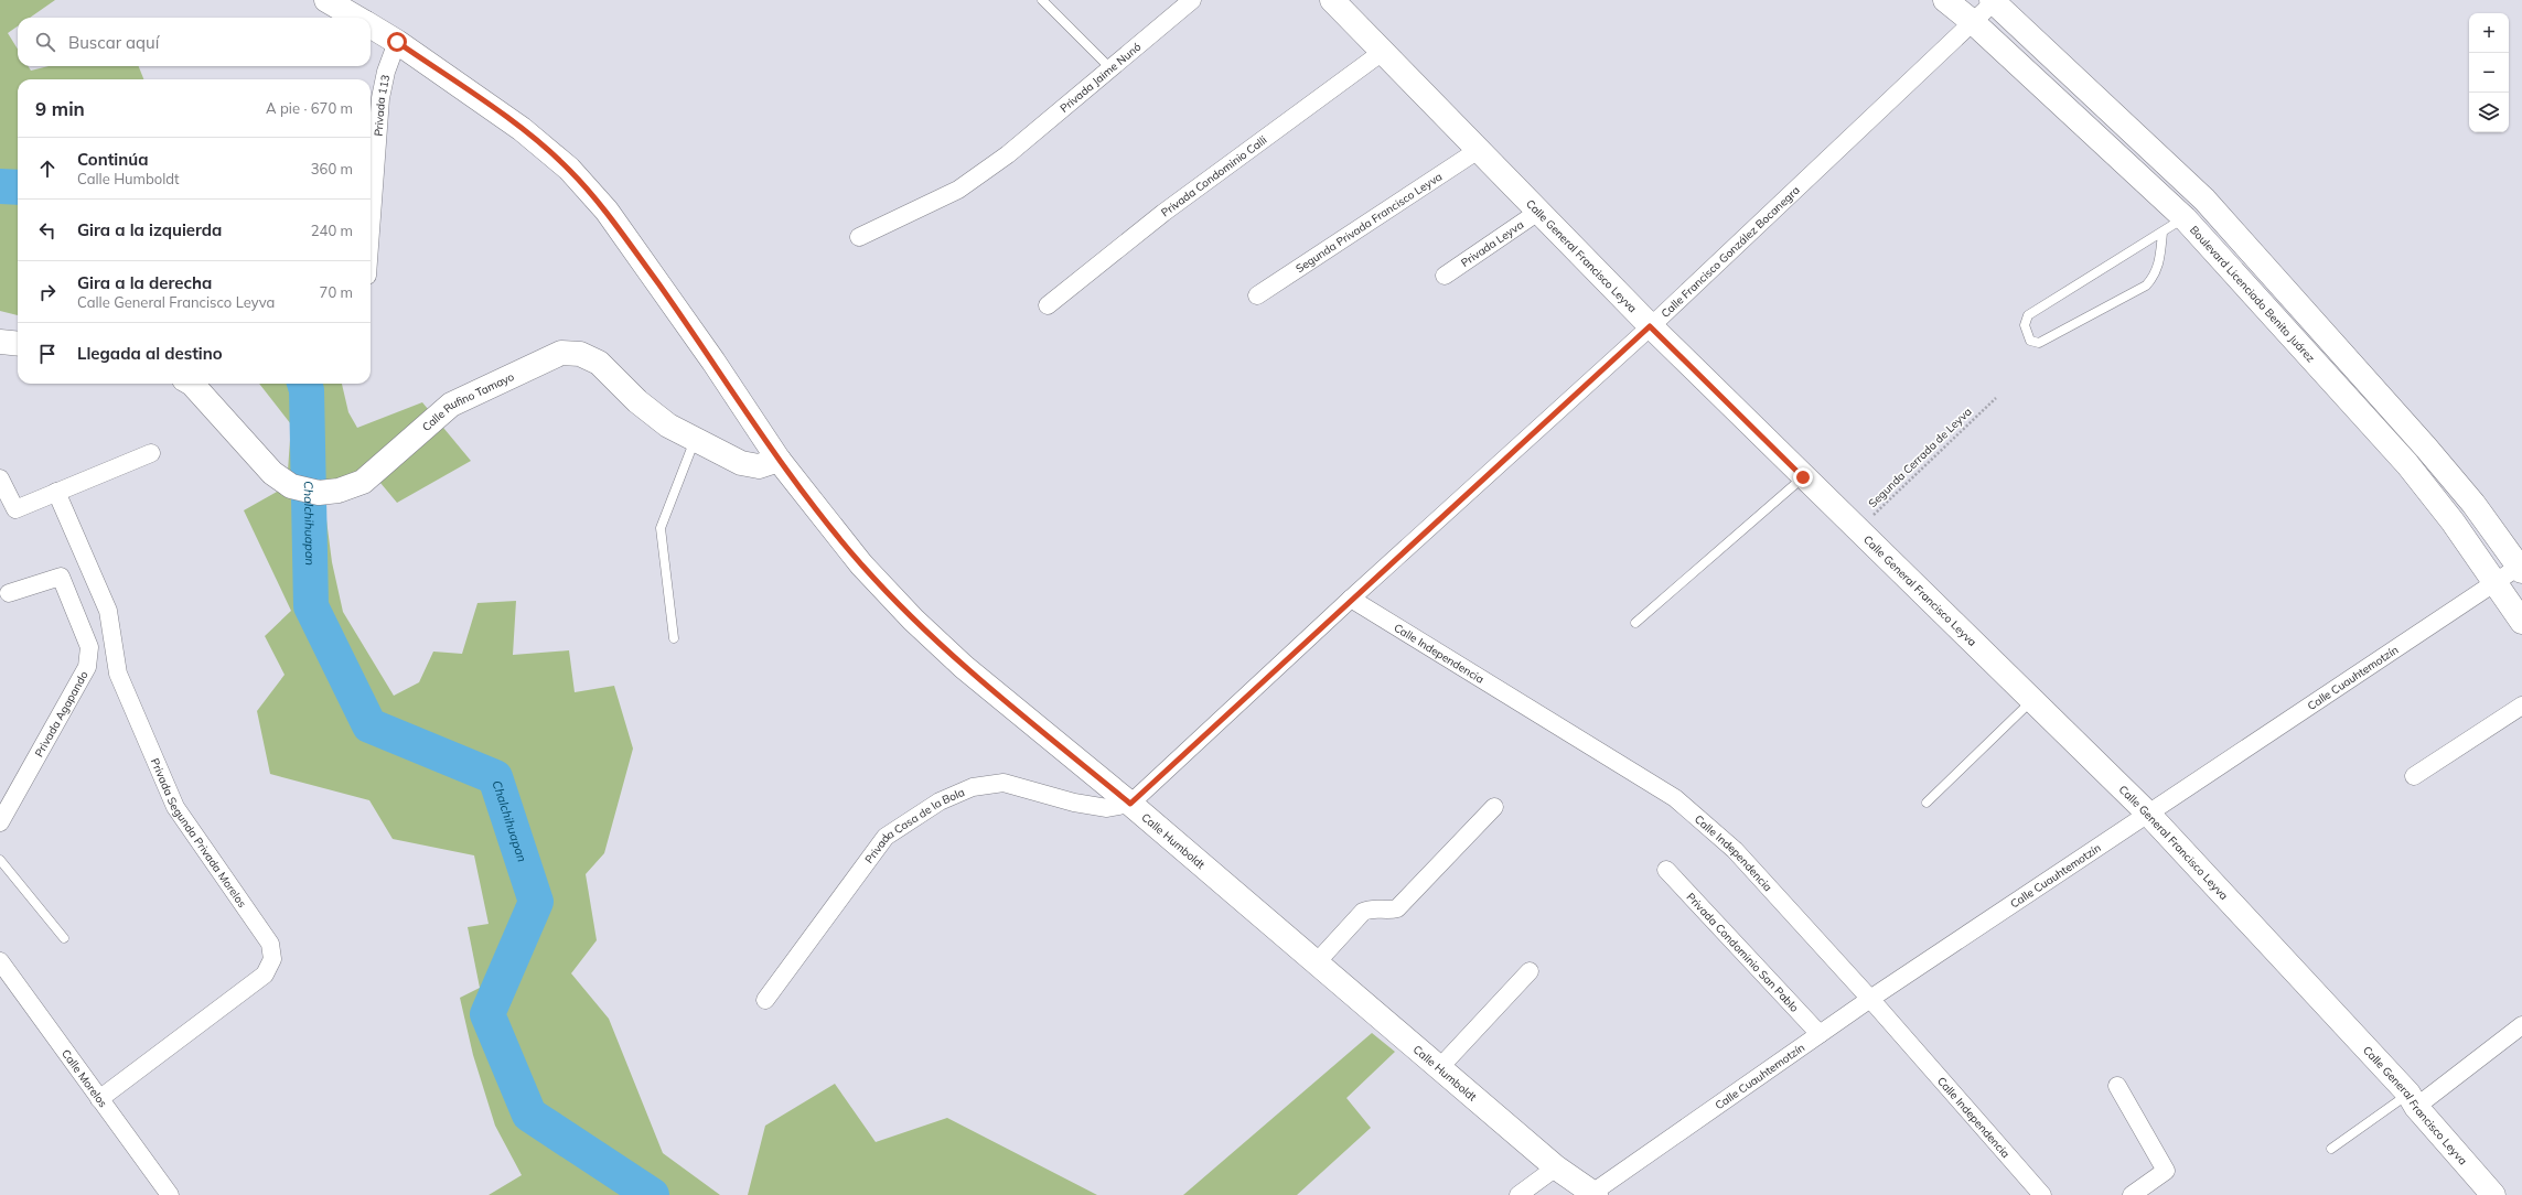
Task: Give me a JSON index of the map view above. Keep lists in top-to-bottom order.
{
  "streets": {
    "street": [
      "Privada Jaime Nunó",
      "Privada 113",
      "Privada Condominio Calli",
      "Segunda Privada Francisco Leyva",
      "Privada Leyva",
      "Calle Francisco González Bocanegra",
      "Calle General Francisco Leyva",
      "Boulevard Licenciado Benito Juárez",
      "Calle Rufino Tamayo",
      "Calle Independencia",
      "Calle Cuauhtemotzín",
      "Privada Agapando",
      "Privada Casa de la Bola",
      "Privada Segunda Privada Morelos",
      "Calle Humboldt",
      "Privada Condominio San Pablo",
      "Calle Morelos"
    ],
    "path": ["Segunda Cerrada de Leyva"]
  },
  "crossings": [
    ["Privada 113", "Calle Humboldt"],
    ["Privada Condominio Calli", "Calle General Francisco Leyva"],
    ["Segunda Privada Francisco Leyva", "Calle General Francisco Leyva"],
    ["Privada Leyva", "Calle General Francisco Leyva"],
    ["Calle Francisco González Bocanegra", "Calle General Francisco Leyva"],
    ["Calle Francisco González Bocanegra", "Boulevard Licenciado Benito Juárez"],
    ["Calle Francisco González Bocanegra", "Calle Independencia"],
    ["Calle Francisco González Bocanegra", "Privada Casa de la Bola"],
    ["Calle Francisco González Bocanegra", "Calle Humboldt"],
    ["Calle General Francisco Leyva", "Segunda Cerrada de Leyva"],
    ["Calle General Francisco Leyva", "Calle Cuauhtemotzín"],
    ["Boulevard Licenciado Benito Juárez", "Calle Cuauhtemotzín"],
    ["Calle Rufino Tamayo", "Calle Humboldt"],
    ["Calle Independencia", "Calle Cuauhtemotzín"],
    ["Calle Cuauhtemotzín", "Calle Humboldt"],
    ["Calle Cuauhtemotzín", "Privada Condominio San Pablo"],
    ["Privada Casa de la Bola", "Calle Humboldt"],
    ["Privada Segunda Privada Morelos", "Calle Morelos"]
  ],
  "water": ["Chalchihuapan"],
  "page": {
    "map_buttons": ["+", "−"],
    "search": "Buscar aquí",
    "heading": ["9 min", "A pie · 670 m"],
    "list": [
      ["Continúa", "Calle Humboldt", "360 m"],
      ["Gira a la izquierda", "240 m"],
      ["Gira a la derecha", "Calle General Francisco Leyva", "70 m"],
      "Llegada al destino"
    ]
  }
}
